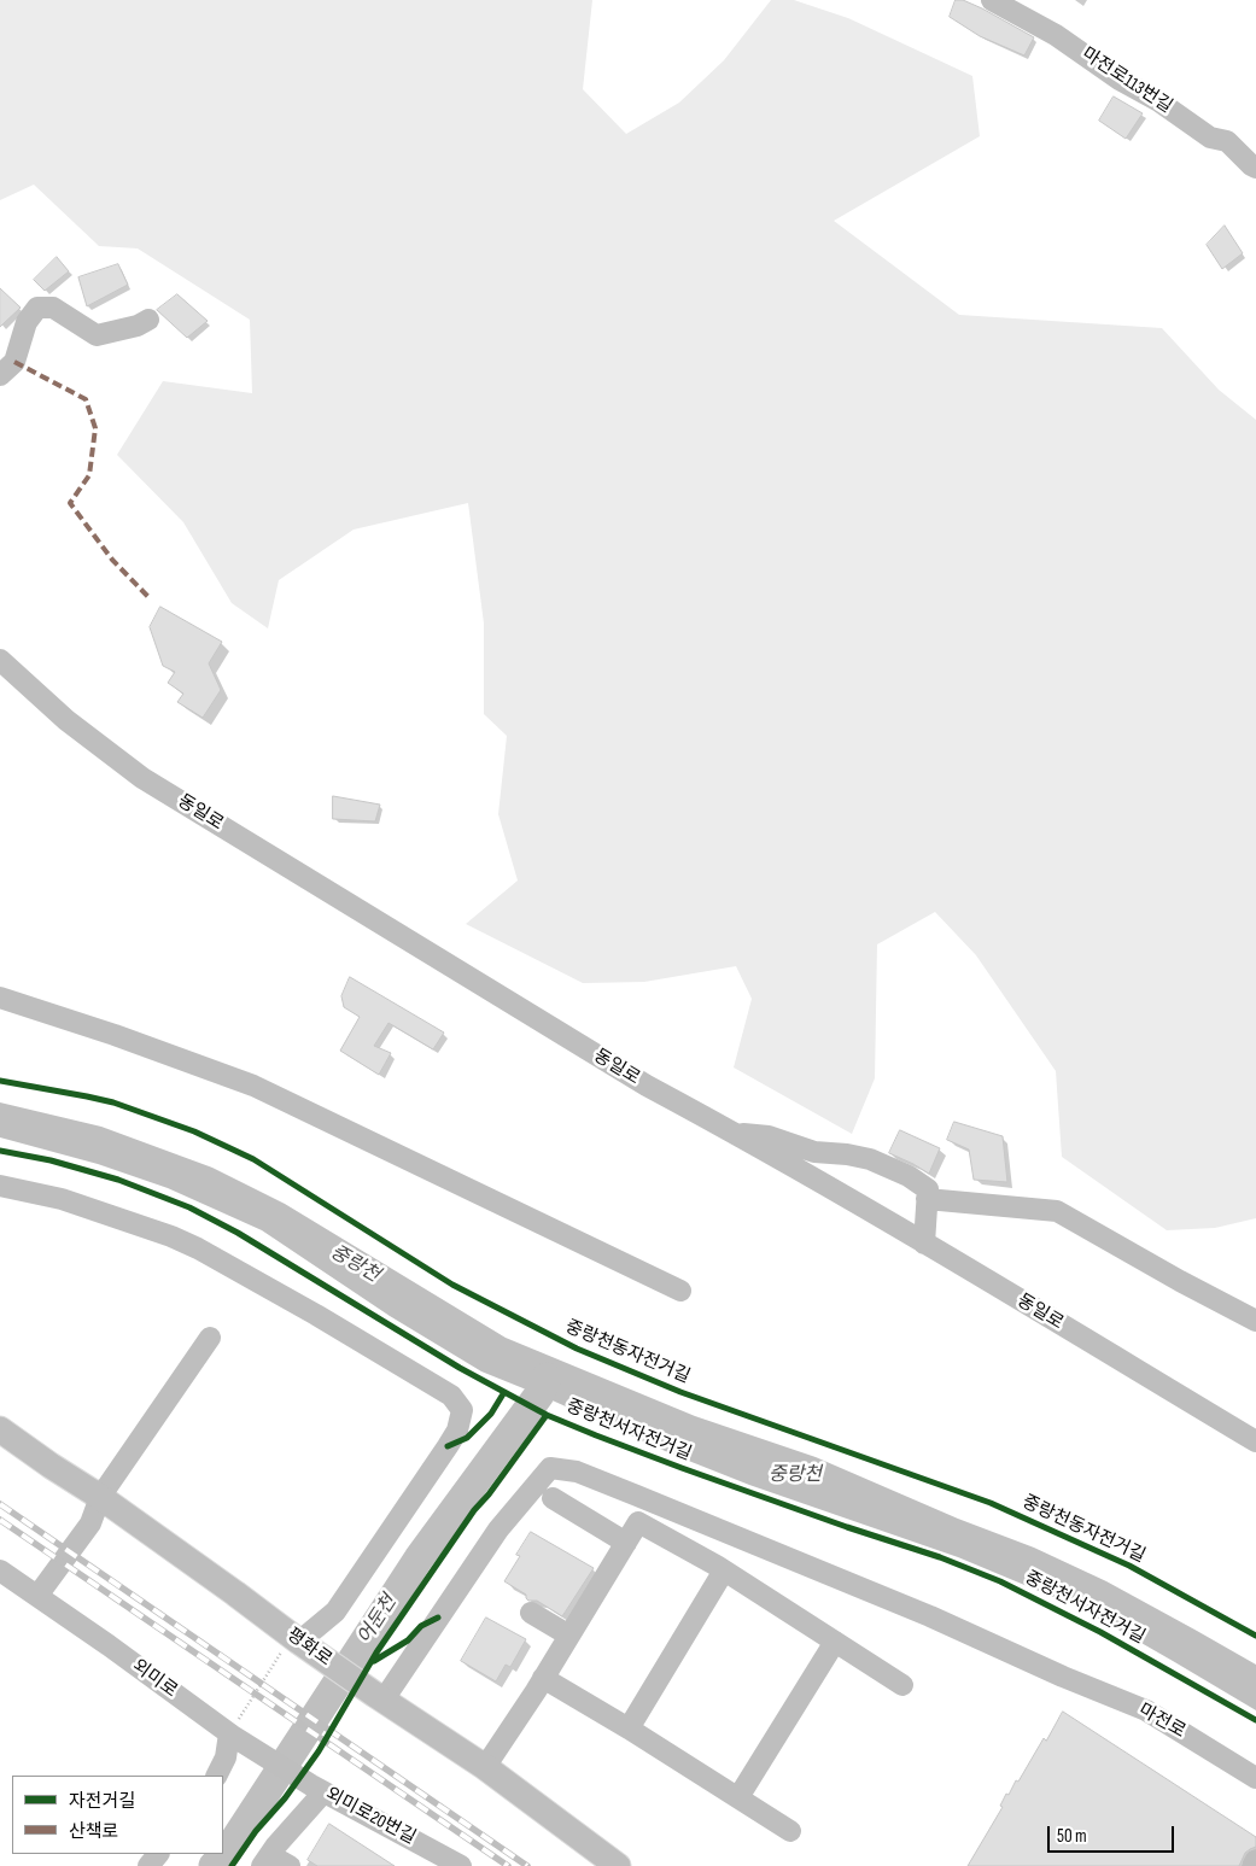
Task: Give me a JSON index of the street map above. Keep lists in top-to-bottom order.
{
  "streets": {
    "main road": ["평화로"],
    "street": [
      "마전로113번길",
      "동일로",
      "외미로",
      "마전로",
      "외미로20번길"
    ],
    "cycle path": ["중랑천동자전거길", "중랑천서자전거길"]
  },
  "crossings": [
    ["평화로", "마전로"],
    ["외미로", "외미로20번길"]
  ],
  "water": ["중랑천", "어둔천"],
  "legend": ["자전거길", "산책로"],
  "scale_bar": "50 m"
}
